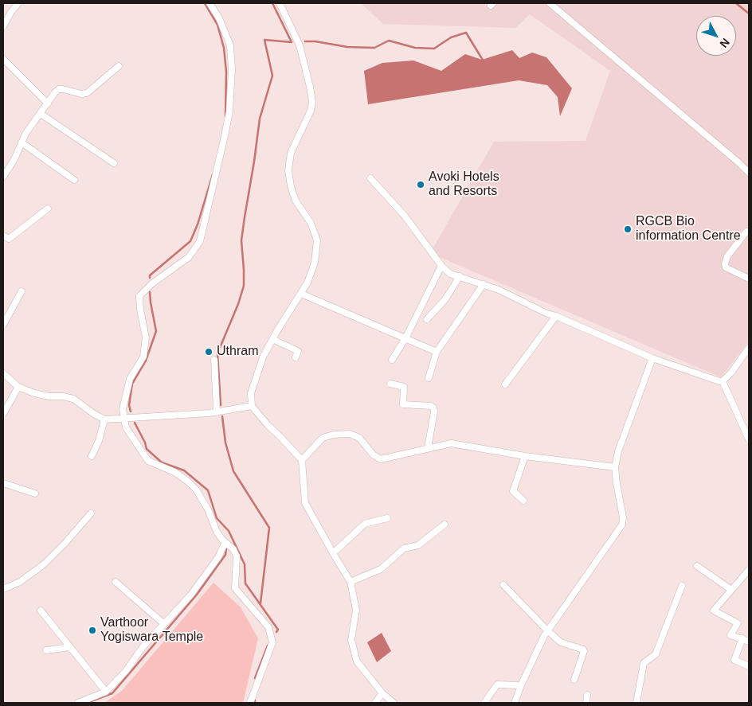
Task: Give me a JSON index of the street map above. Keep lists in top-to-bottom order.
{
  "places": [
    "Avoki Hotels and Resorts",
    "RGCB Bio information Centre",
    "Uthram",
    "Varthoor Yogiswara Temple"
  ],
  "north": "bottom right"
}
